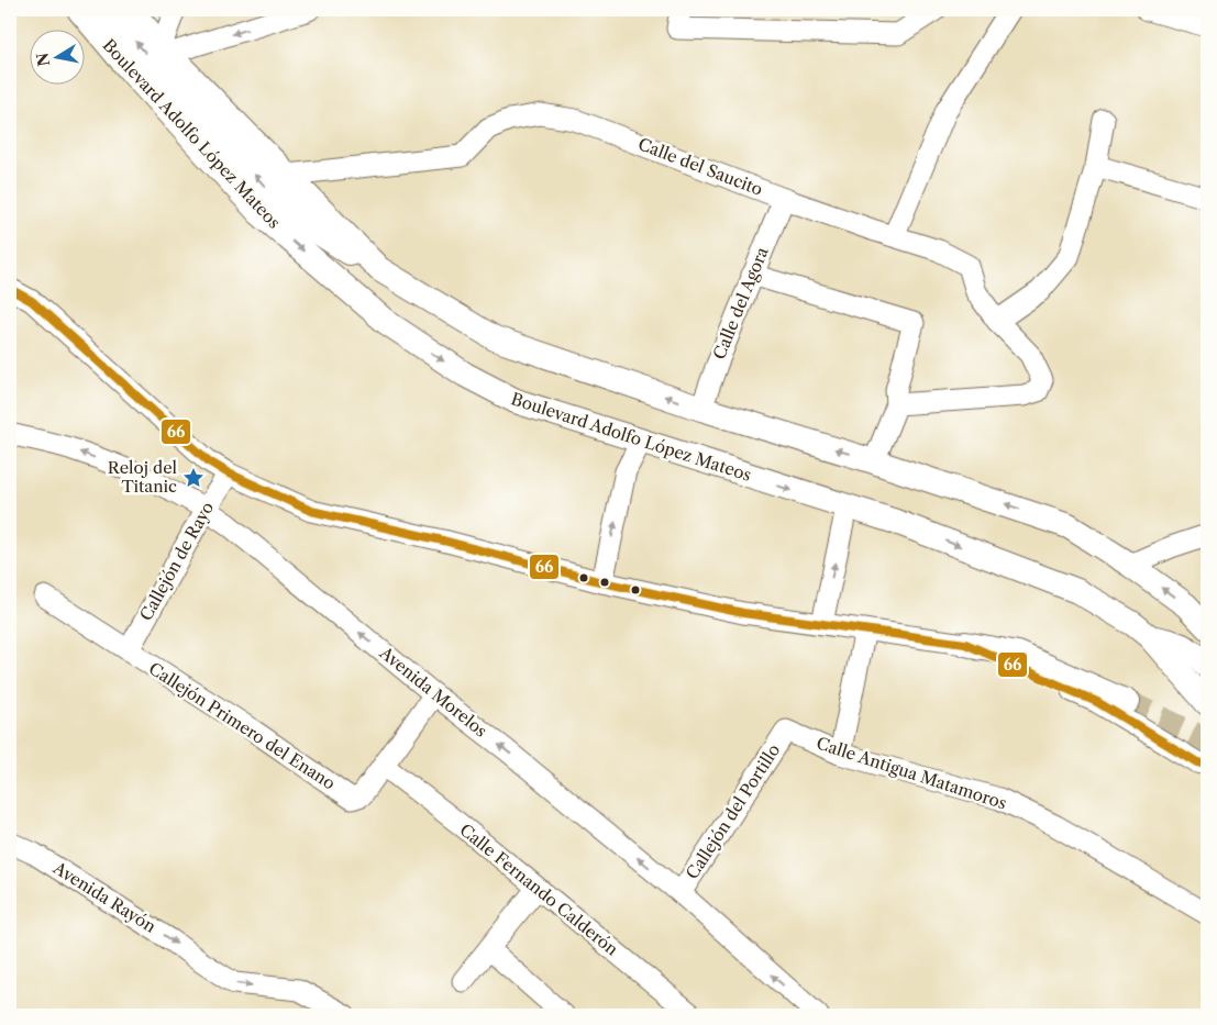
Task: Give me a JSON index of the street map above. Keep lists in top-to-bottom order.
{
  "streets": {
    "main road": ["Boulevard Adolfo López Mateos"],
    "street": [
      "Calle del Saucito",
      "Calle del Agora",
      "Callejón de Rayo",
      "Avenida Morelos",
      "Callejón Primero del Enano",
      "Calle Antigua Matamoros",
      "Callejón del Portillo",
      "Calle Fernando Calderón",
      "Avenida Rayón"
    ]
  },
  "crossings": [
    ["Calle del Saucito", "Calle del Agora"],
    ["Callejón de Rayo", "Avenida Morelos"],
    ["Callejón de Rayo", "Callejón Primero del Enano"],
    ["Avenida Morelos", "Callejón del Portillo"],
    ["Callejón Primero del Enano", "Calle Fernando Calderón"],
    ["Calle Antigua Matamoros", "Callejón del Portillo"]
  ],
  "one_way": ["Avenida Rayón"],
  "places": {
    "place": ["Reloj del Titanic"]
  },
  "lines": ["transit line 66"],
  "north": "left"
}
